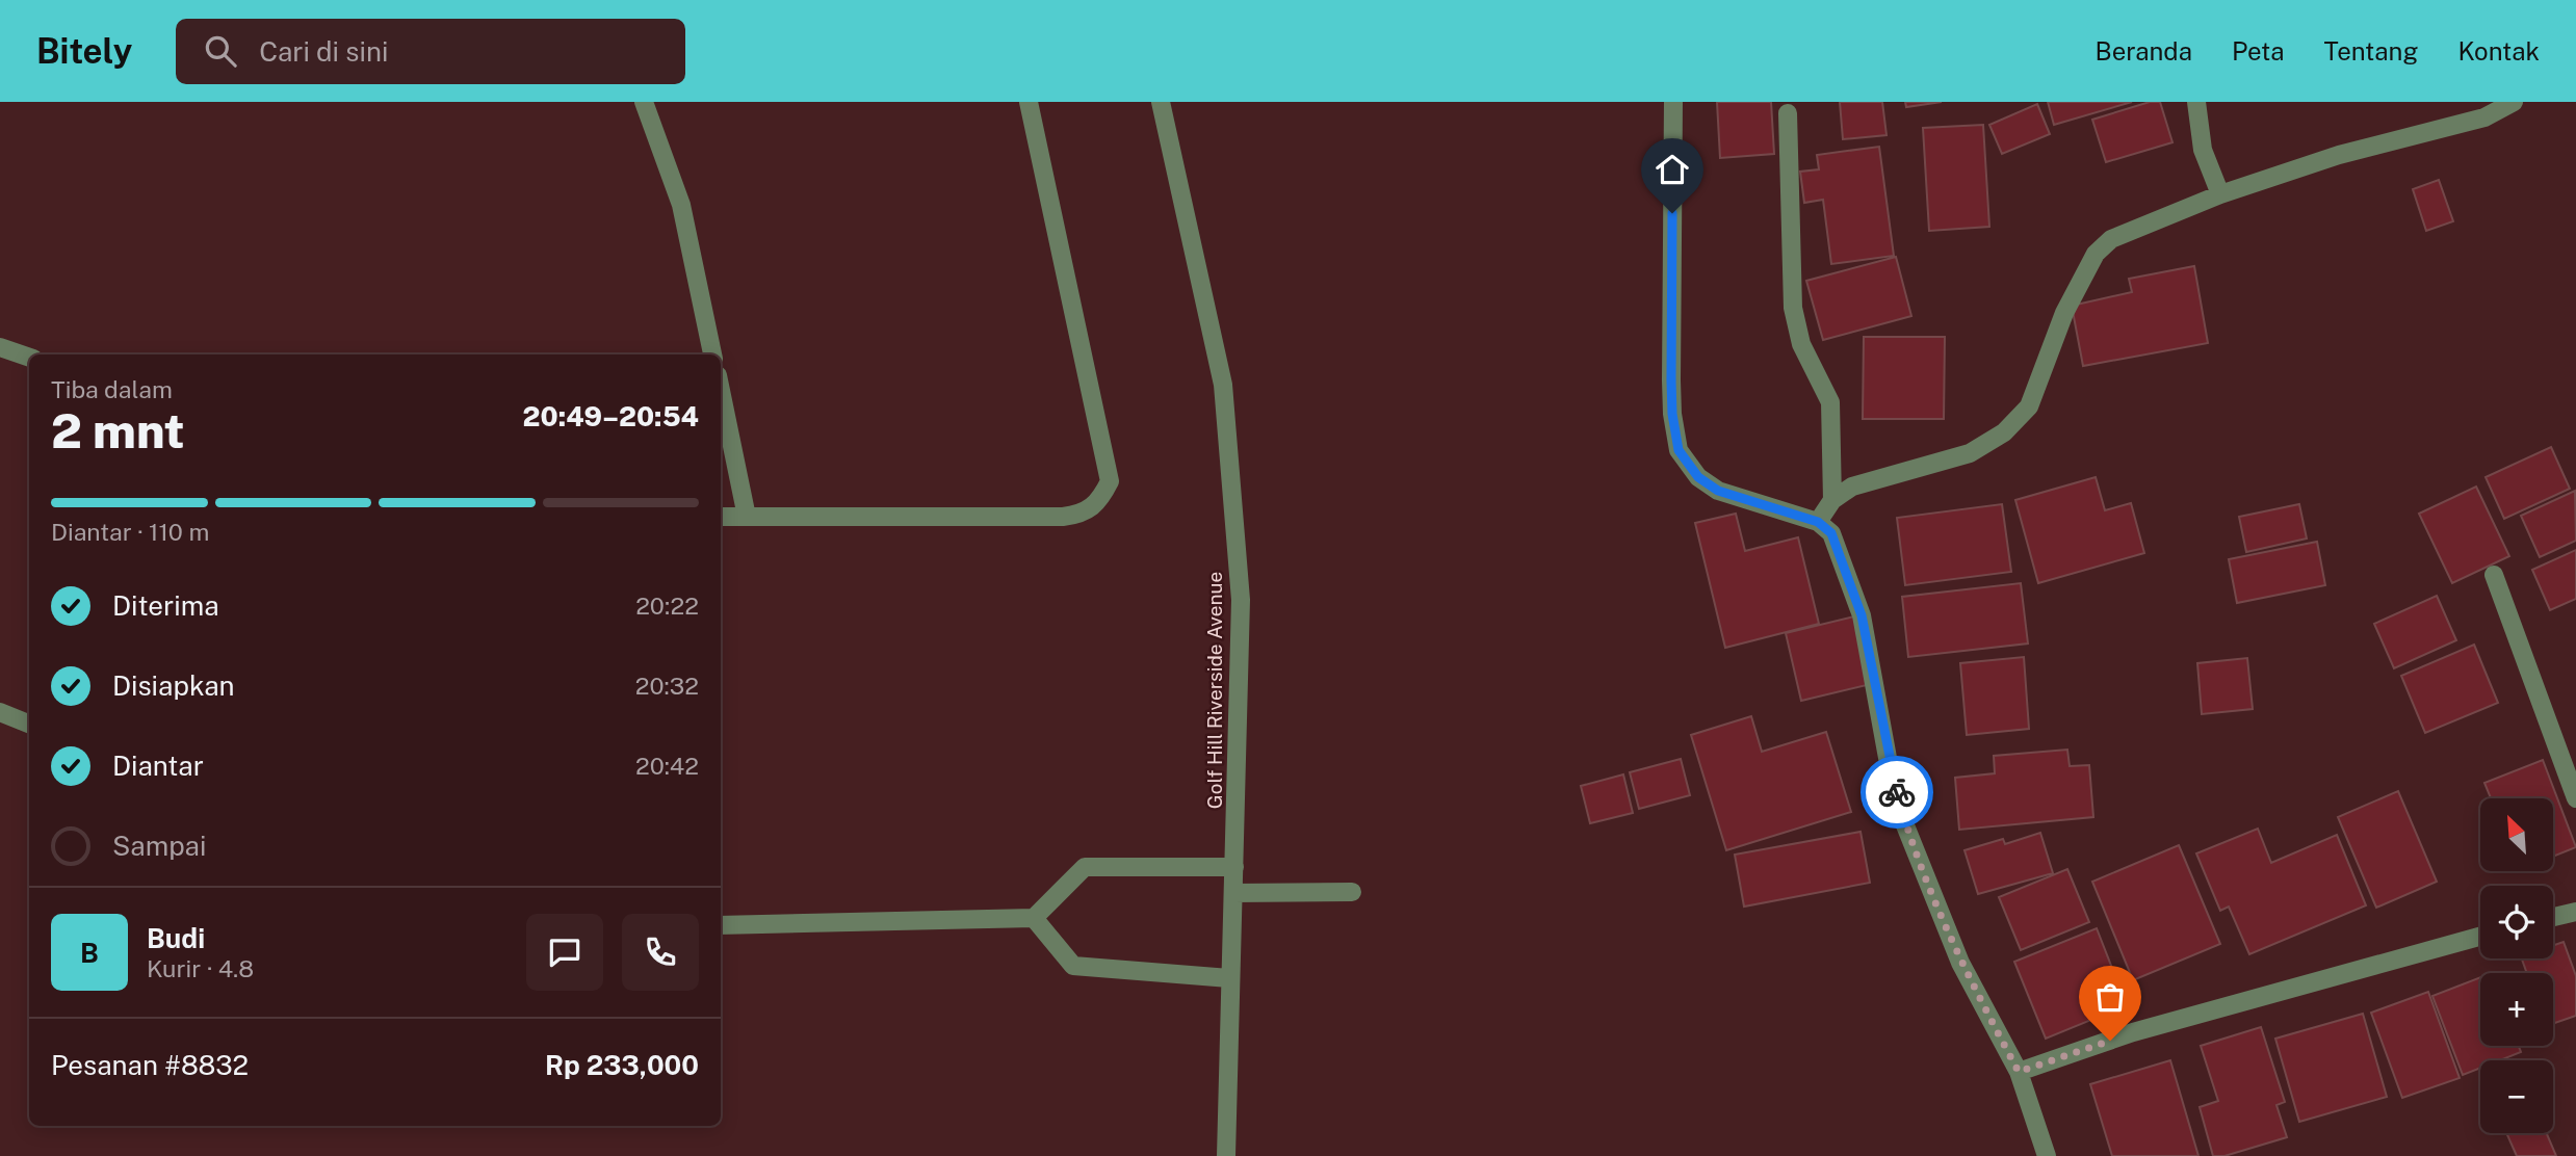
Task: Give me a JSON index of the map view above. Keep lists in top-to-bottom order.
{
  "streets": {
    "street": ["Golf Hill Riverside Avenue"]
  },
  "north": "top left",
  "page": {
    "header": "Bitely",
    "search": "Cari di sini",
    "nav": [
      "Beranda",
      "Peta",
      "Tentang",
      "Kontak"
    ],
    "heading": ["2 mnt", "Tiba dalam", "20:49–20:54"],
    "panel": [
      "Budi",
      "Kurir · 4.8",
      "Pesanan #8832",
      "Rp 233,000"
    ],
    "bar": "Diantar · 110 m",
    "list": [
      ["Diterima", "20:22"],
      ["Disiapkan", "20:32"],
      ["Diantar", "20:42"],
      "Sampai"
    ],
    "map_buttons": ["+", "−"],
    "round": "B"
  }
}
